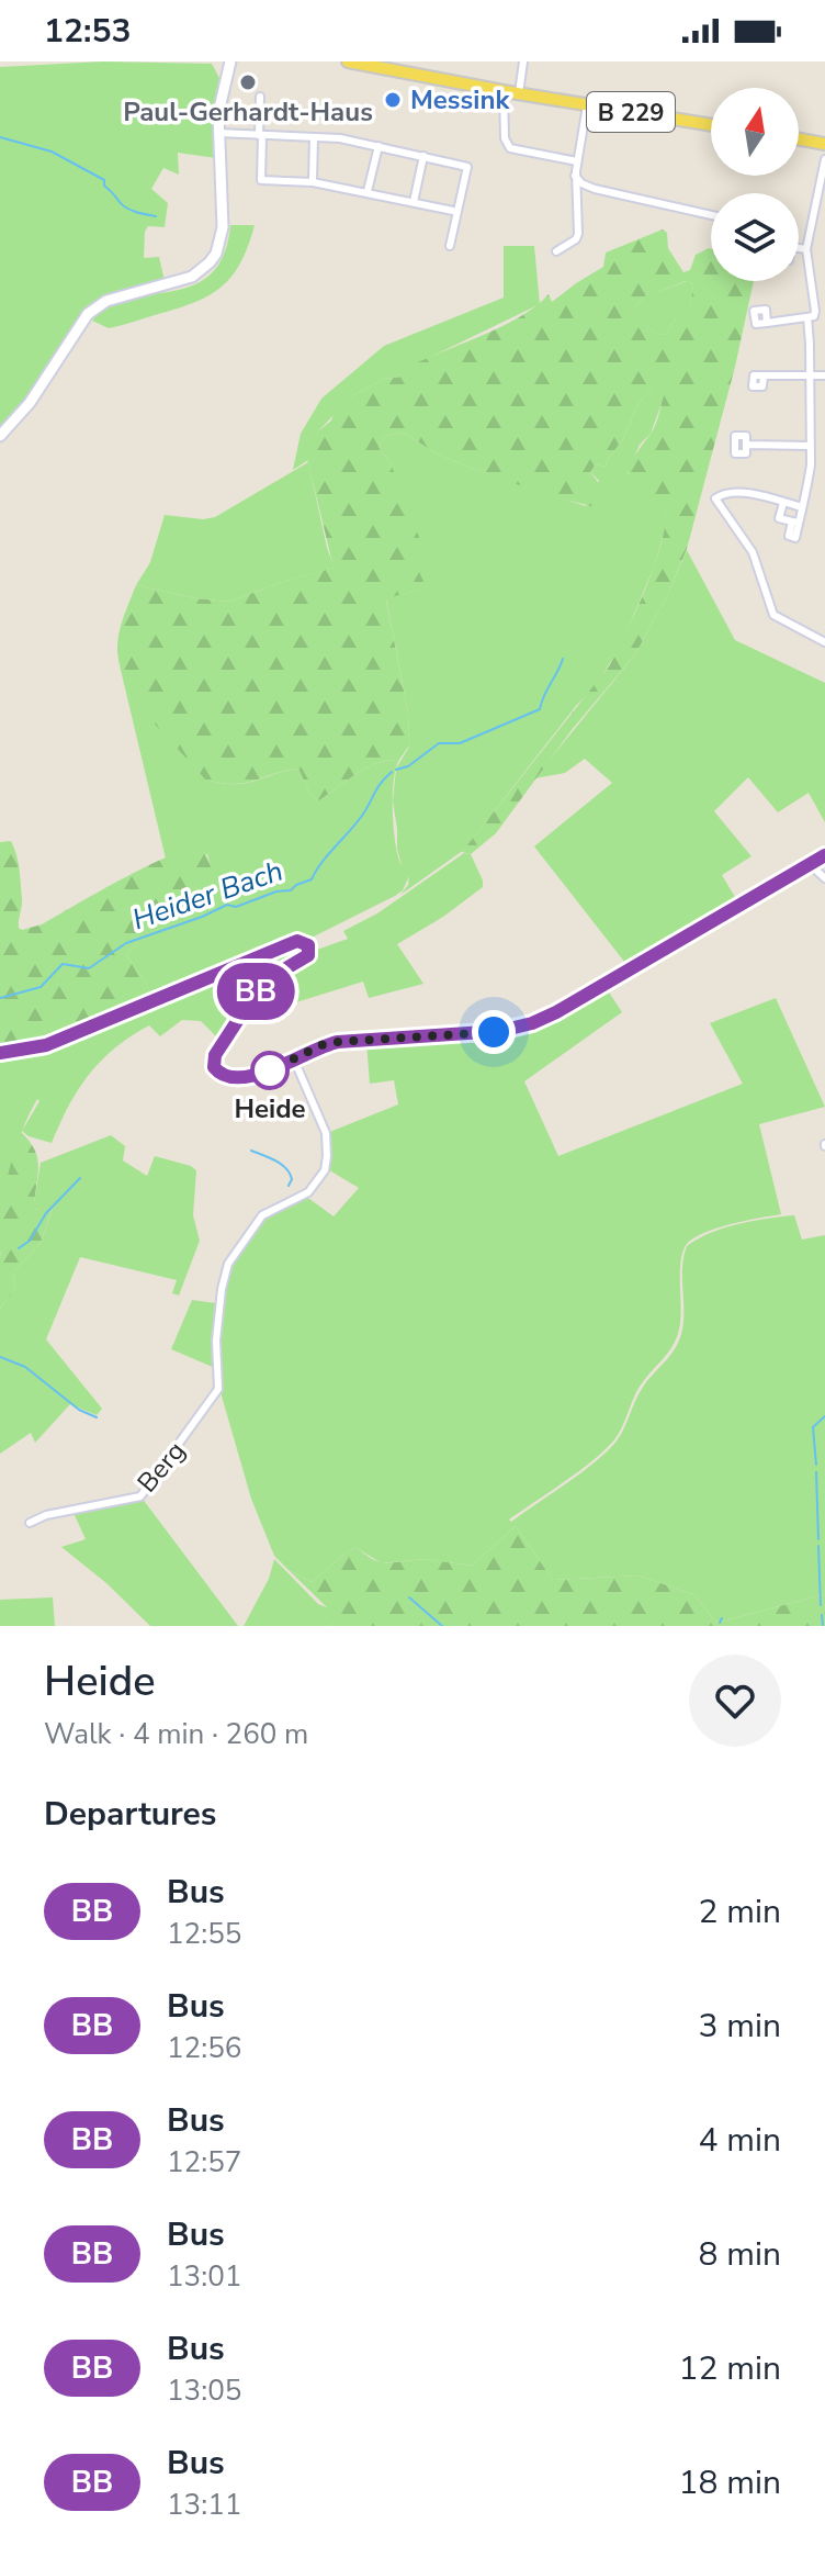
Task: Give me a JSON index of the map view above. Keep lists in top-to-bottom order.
{
  "streets": {
    "main road": ["B 229"],
    "street": ["Berg"]
  },
  "water": ["Heider Bach"],
  "places": ["Paul-Gerhardt-Haus", "Messink", "Heide"],
  "lines": ["bus line BB"],
  "north": "top",
  "page": {
    "status": "12:53",
    "on_map": "BB",
    "heading": [
      ["Heide", "Walk · 4 min · 260 m"],
      "Departures"
    ],
    "list": [
      {
        "mark": "BB",
        "name": "Bus",
        "note": "12:55",
        "value": "2 min"
      },
      {
        "mark": "BB",
        "name": "Bus",
        "note": "12:56",
        "value": "3 min"
      },
      {
        "mark": "BB",
        "name": "Bus",
        "note": "12:57",
        "value": "4 min"
      },
      {
        "mark": "BB",
        "name": "Bus",
        "note": "13:01",
        "value": "8 min"
      },
      {
        "mark": "BB",
        "name": "Bus",
        "note": "13:05",
        "value": "12 min"
      },
      {
        "mark": "BB",
        "name": "Bus",
        "note": "13:11",
        "value": "18 min"
      }
    ]
  }
}
